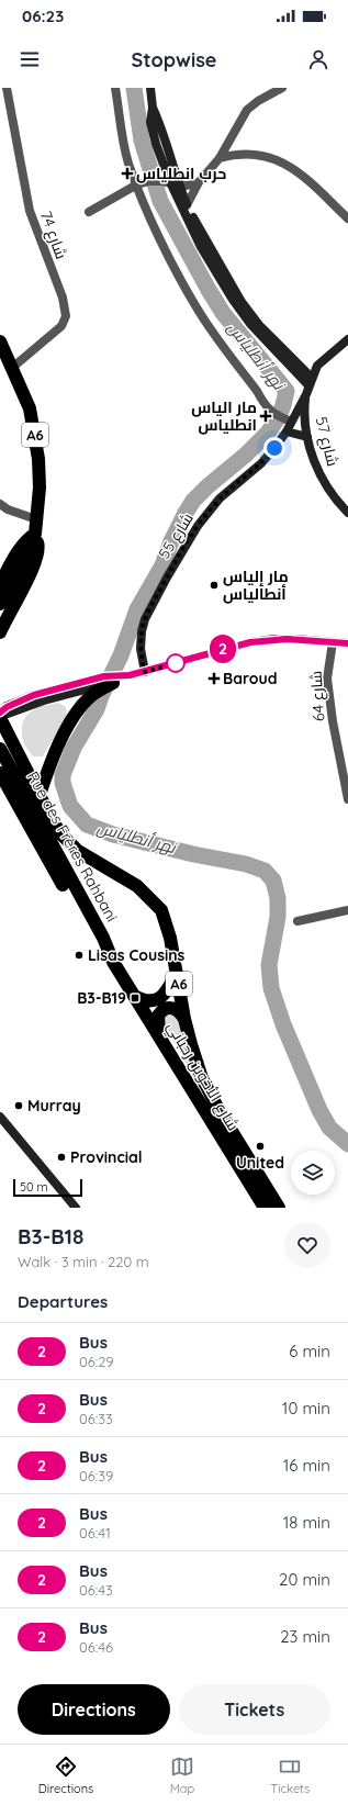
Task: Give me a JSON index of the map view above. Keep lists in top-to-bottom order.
{
  "streets": {
    "highway": ["A6", "Rue des Frères Rahbani", "شارع الأخوين رحباني"],
    "street": [
      "شارع 74",
      "شارع 57",
      "شارع 55",
      "شارع 64"
    ]
  },
  "crossings": [
    ["شارع 74", "A6"],
    ["شارع 57", "شارع 55"],
    ["Rue des Frères Rahbani", "شارع الأخوين رحباني"]
  ],
  "water": ["نهر أنطلياس"],
  "places": {
    "health": ["حرب انطلياس", "مار الياس انطلياس", "Baroud"],
    "other": [
      "مار إلياس أنطالياس",
      "Lisas Cousins",
      "Murray",
      "United",
      "Provincial"
    ],
    "transit": ["B3-B19"]
  },
  "lines": ["bus line 2"],
  "scale_bar": "50 m",
  "page": {
    "status": "06:23",
    "header": "Stopwise",
    "on_map": "2",
    "scale": "50 m",
    "heading": [
      ["B3-B18", "Walk · 3 min · 220 m"],
      "Departures"
    ],
    "list": [
      {
        "mark": "2",
        "name": "Bus",
        "note": "06:29",
        "value": "6 min"
      },
      {
        "mark": "2",
        "name": "Bus",
        "note": "06:33",
        "value": "10 min"
      },
      {
        "mark": "2",
        "name": "Bus",
        "note": "06:39",
        "value": "16 min"
      },
      {
        "mark": "2",
        "name": "Bus",
        "note": "06:41",
        "value": "18 min"
      },
      {
        "mark": "2",
        "name": "Bus",
        "note": "06:43",
        "value": "20 min"
      },
      {
        "mark": "2",
        "name": "Bus",
        "note": "06:46",
        "value": "23 min"
      }
    ],
    "buttons": ["Directions", "Tickets"],
    "tabs": ["Directions", "Map", "Tickets"]
  }
}
